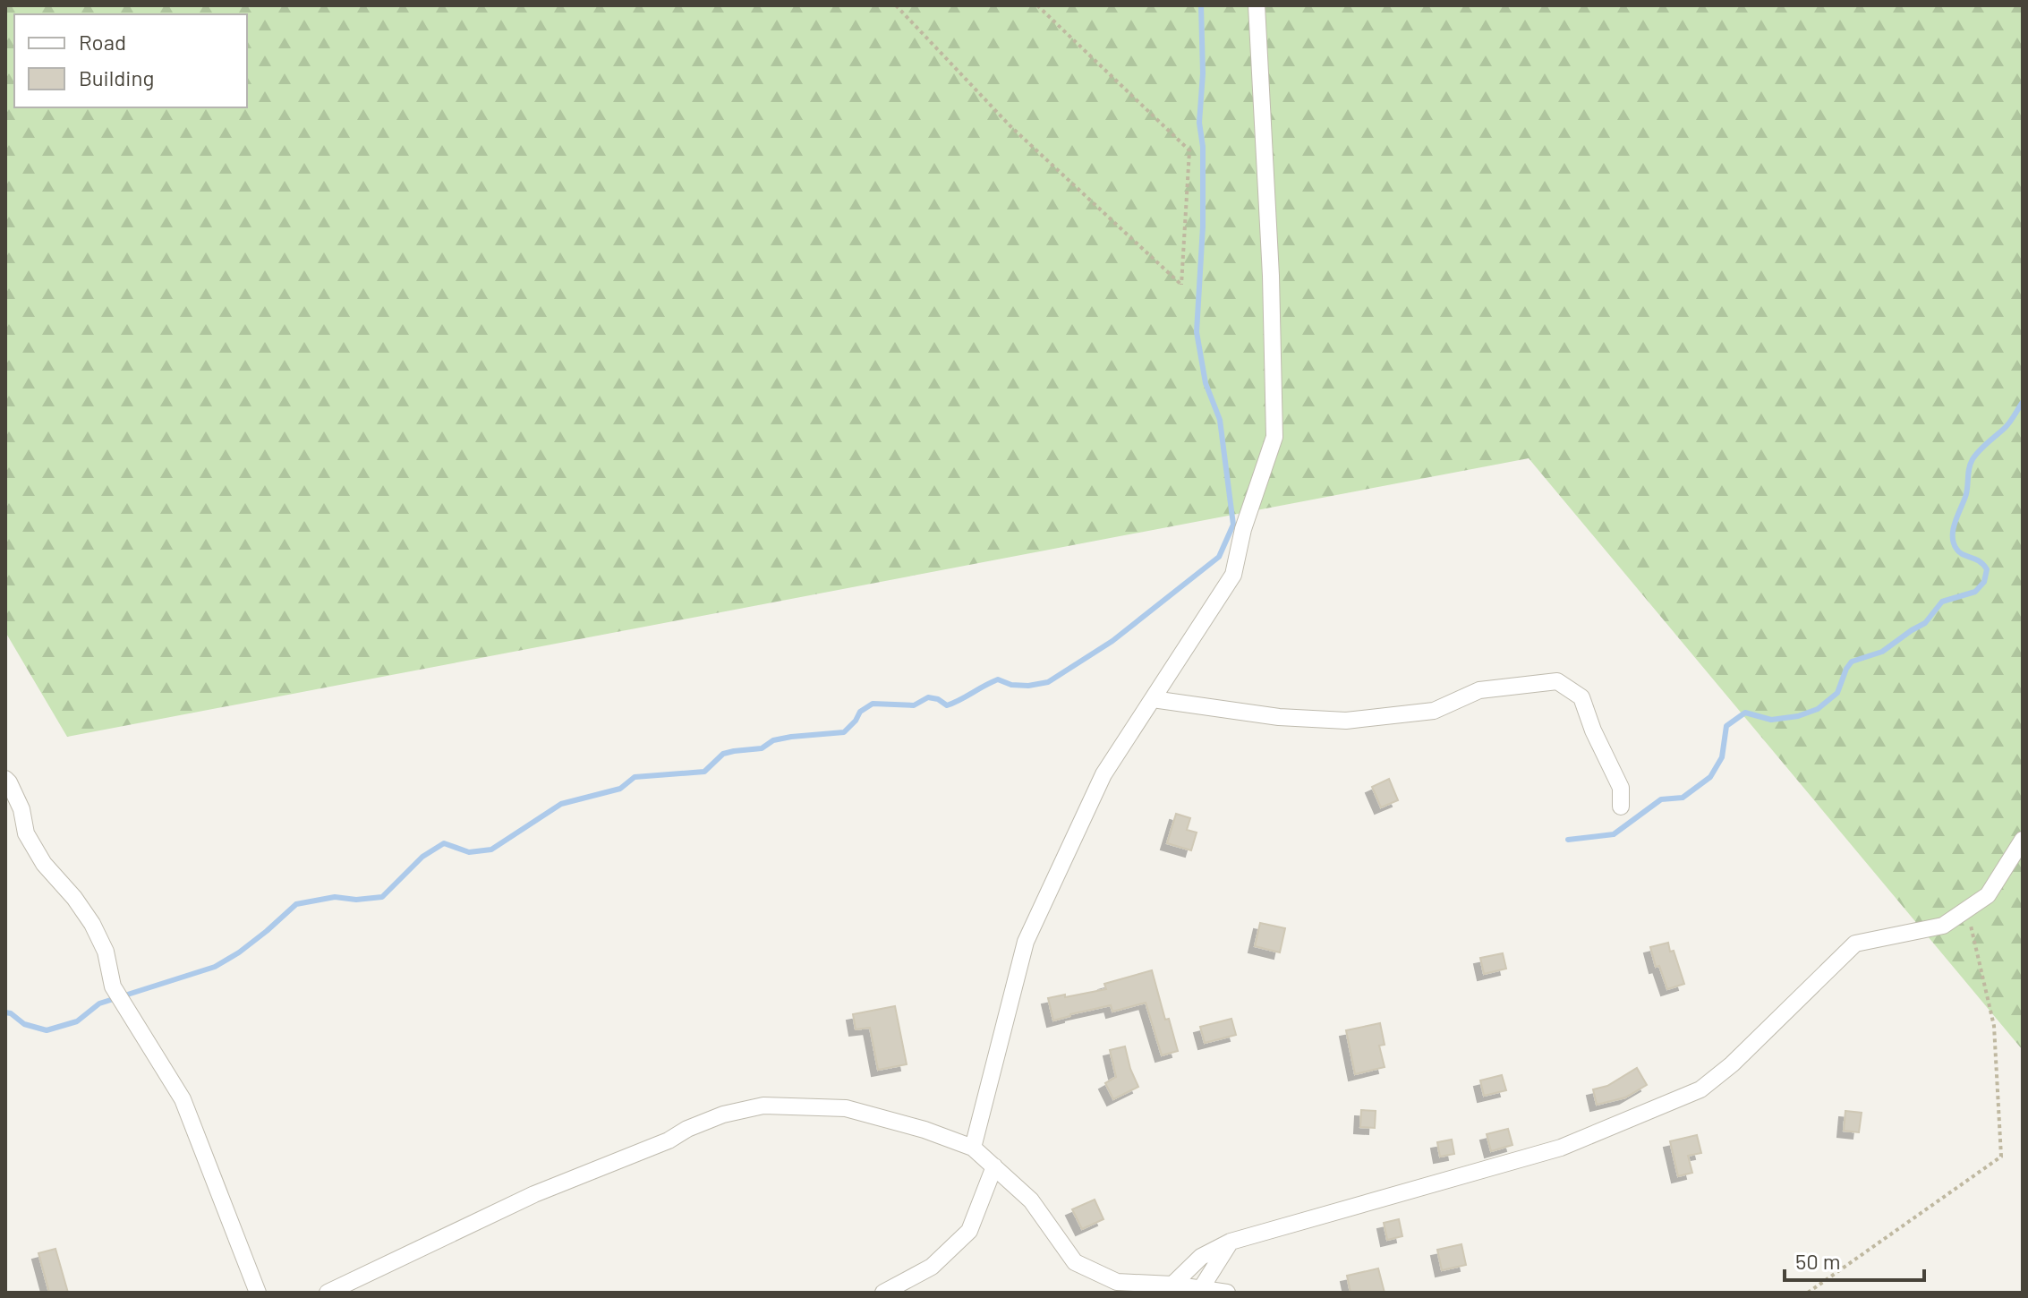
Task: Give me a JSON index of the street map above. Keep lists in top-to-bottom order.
{
  "legend": ["Road", "Building"],
  "scale_bar": "50 m"
}
